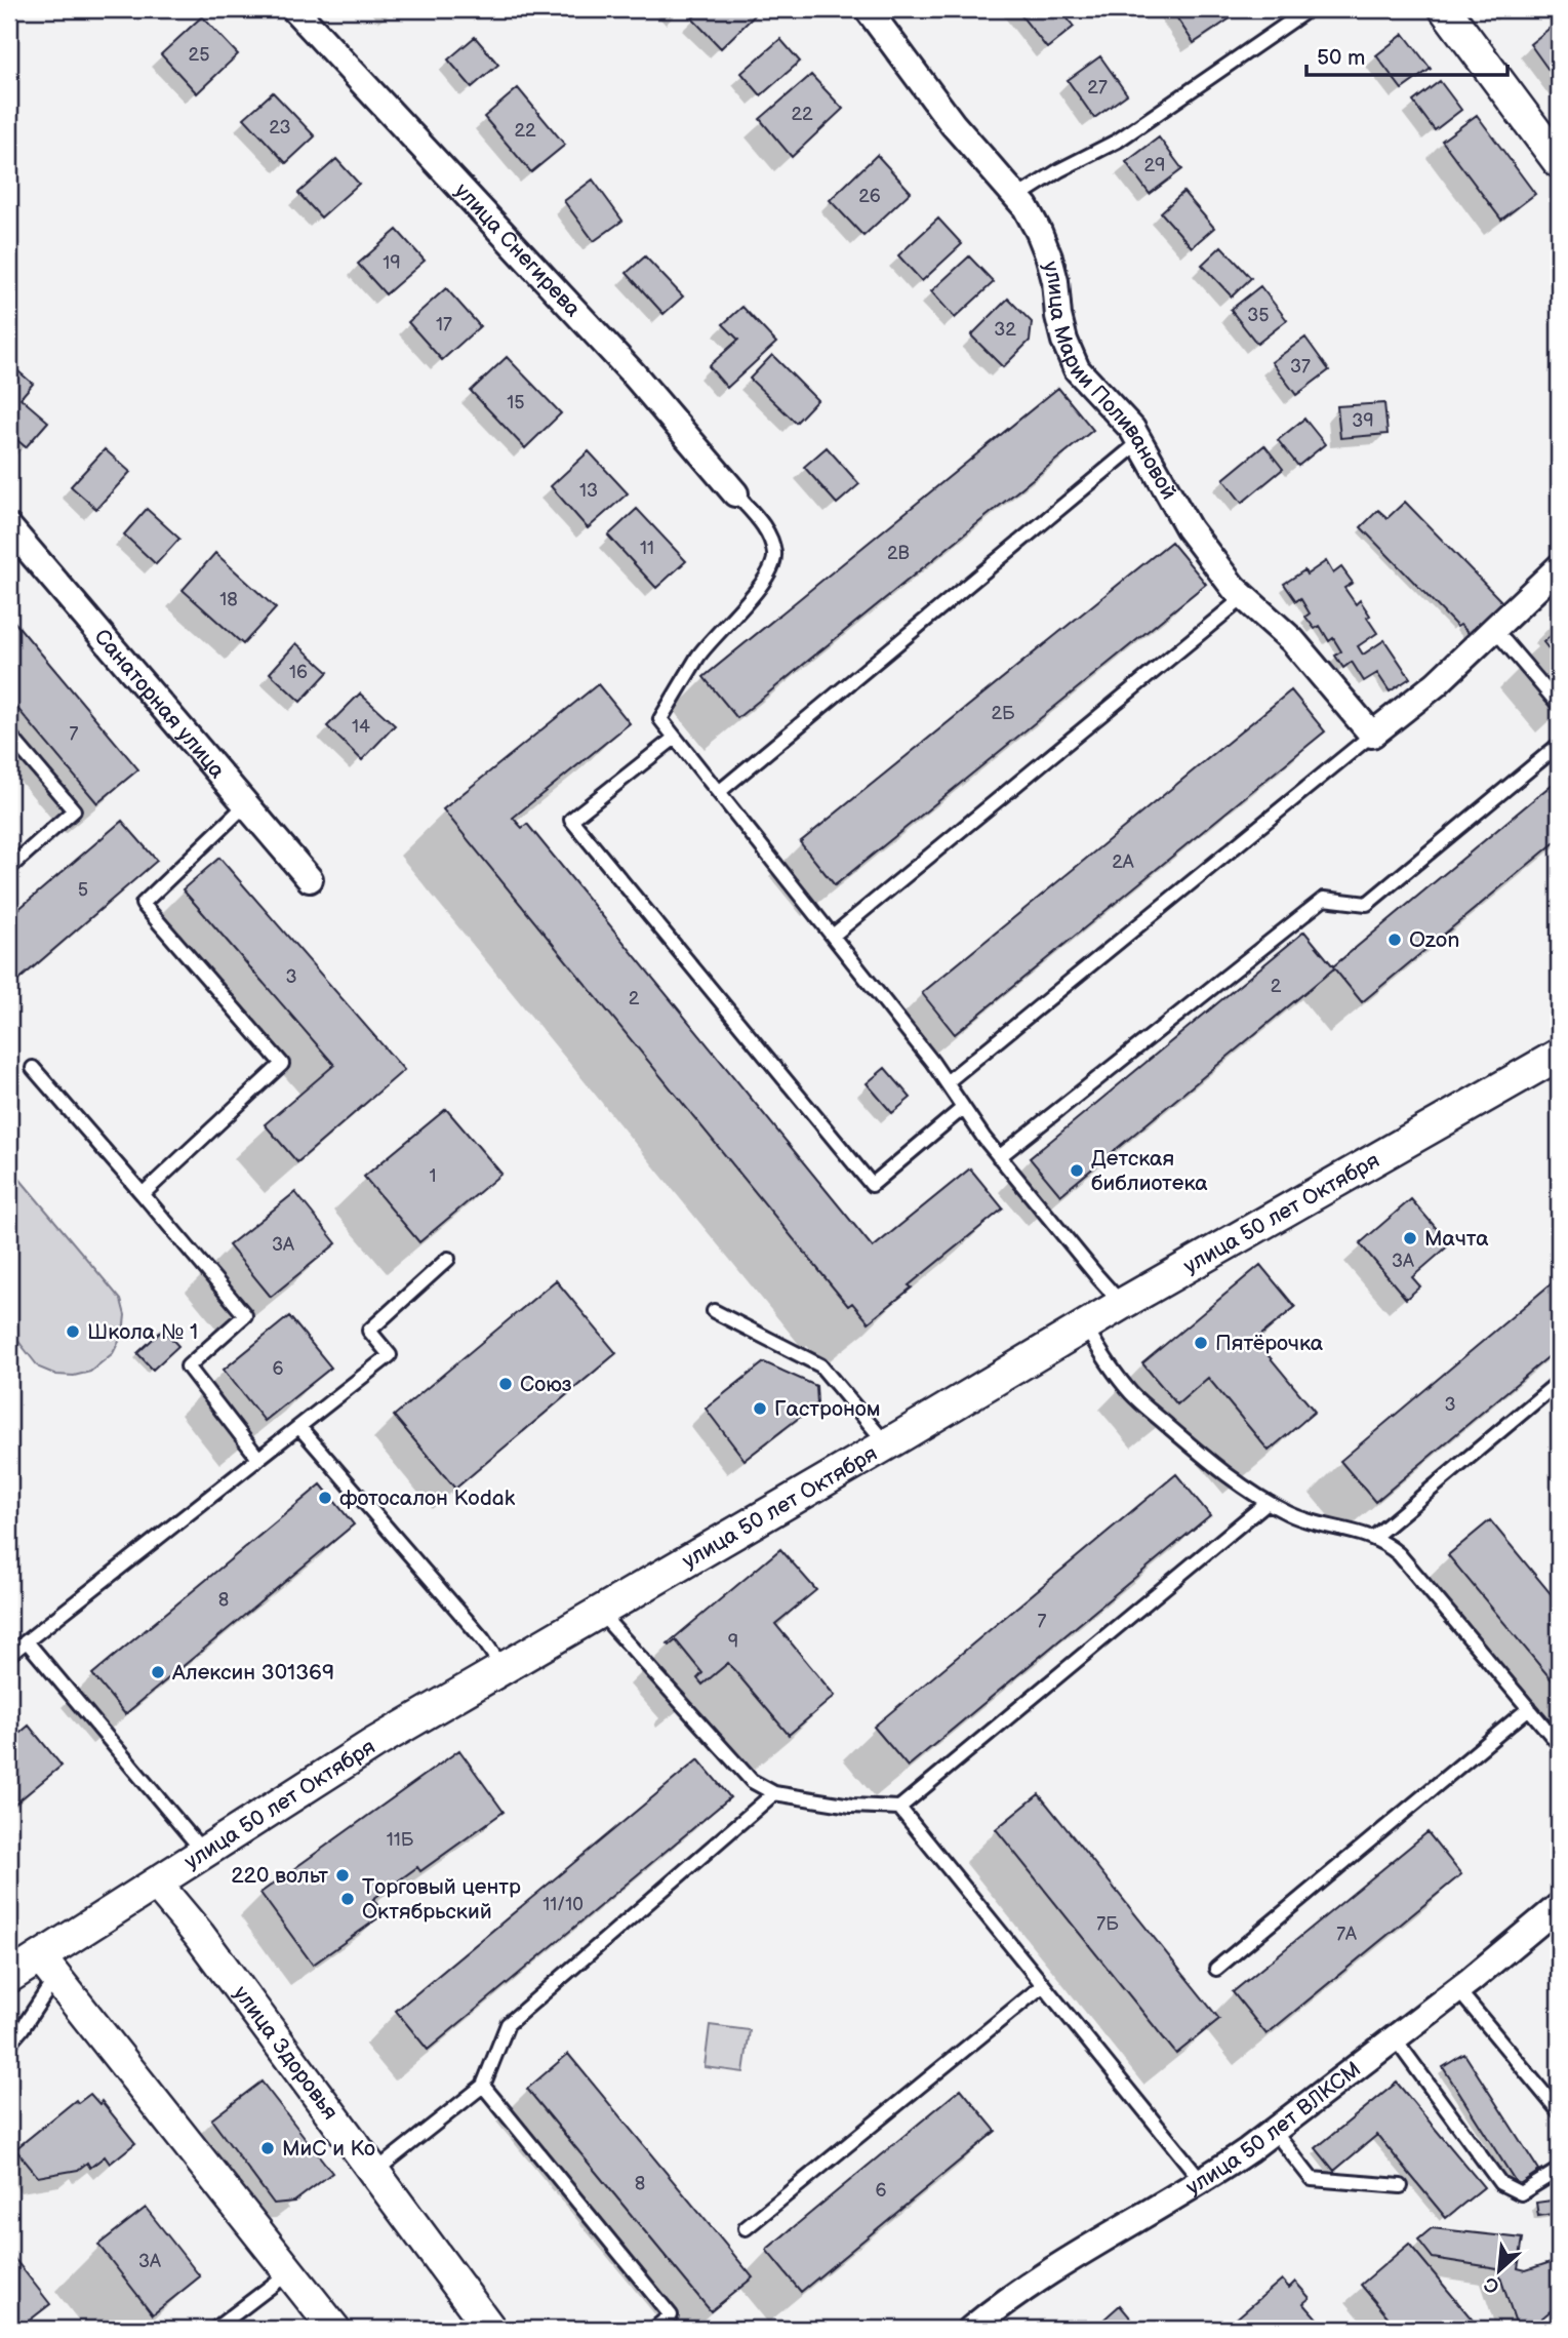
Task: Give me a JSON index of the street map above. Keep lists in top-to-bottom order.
{
  "streets": {
    "street": [
      "улица Снегирева",
      "улица Марии Поливановой",
      "Санаторная улица",
      "улица 50 лет Октября",
      "улица Здоровья",
      "улица 50 лет ВЛКСМ"
    ]
  },
  "crossings": [
    ["улица 50 лет Октября", "улица Здоровья"]
  ],
  "places": [
    "Ozon",
    "Детская библиотека",
    "Мачта",
    "Школа № 1",
    "Пятёрочка",
    "Союз",
    "Гастроном",
    "фотосалон Kodak",
    "Алексин 301369",
    "220 вольт",
    "Торговый центр Октябрьский",
    "МиС и Ко"
  ],
  "house_numbers": [
    "25",
    "27",
    "22",
    "23",
    "22",
    "29",
    "26",
    "19",
    "35",
    "17",
    "32",
    "37",
    "15",
    "39",
    "13",
    "11",
    "2В",
    "18",
    "16",
    "2Б",
    "14",
    "7",
    "2А",
    "5",
    "3",
    "2",
    "2",
    "1",
    "3А",
    "3А",
    "6",
    "3",
    "8",
    "7",
    "9",
    "11Б",
    "11/10",
    "7Б",
    "7А",
    "8",
    "6",
    "3А"
  ],
  "scale_bar": "50 m",
  "north": "bottom left"
}
